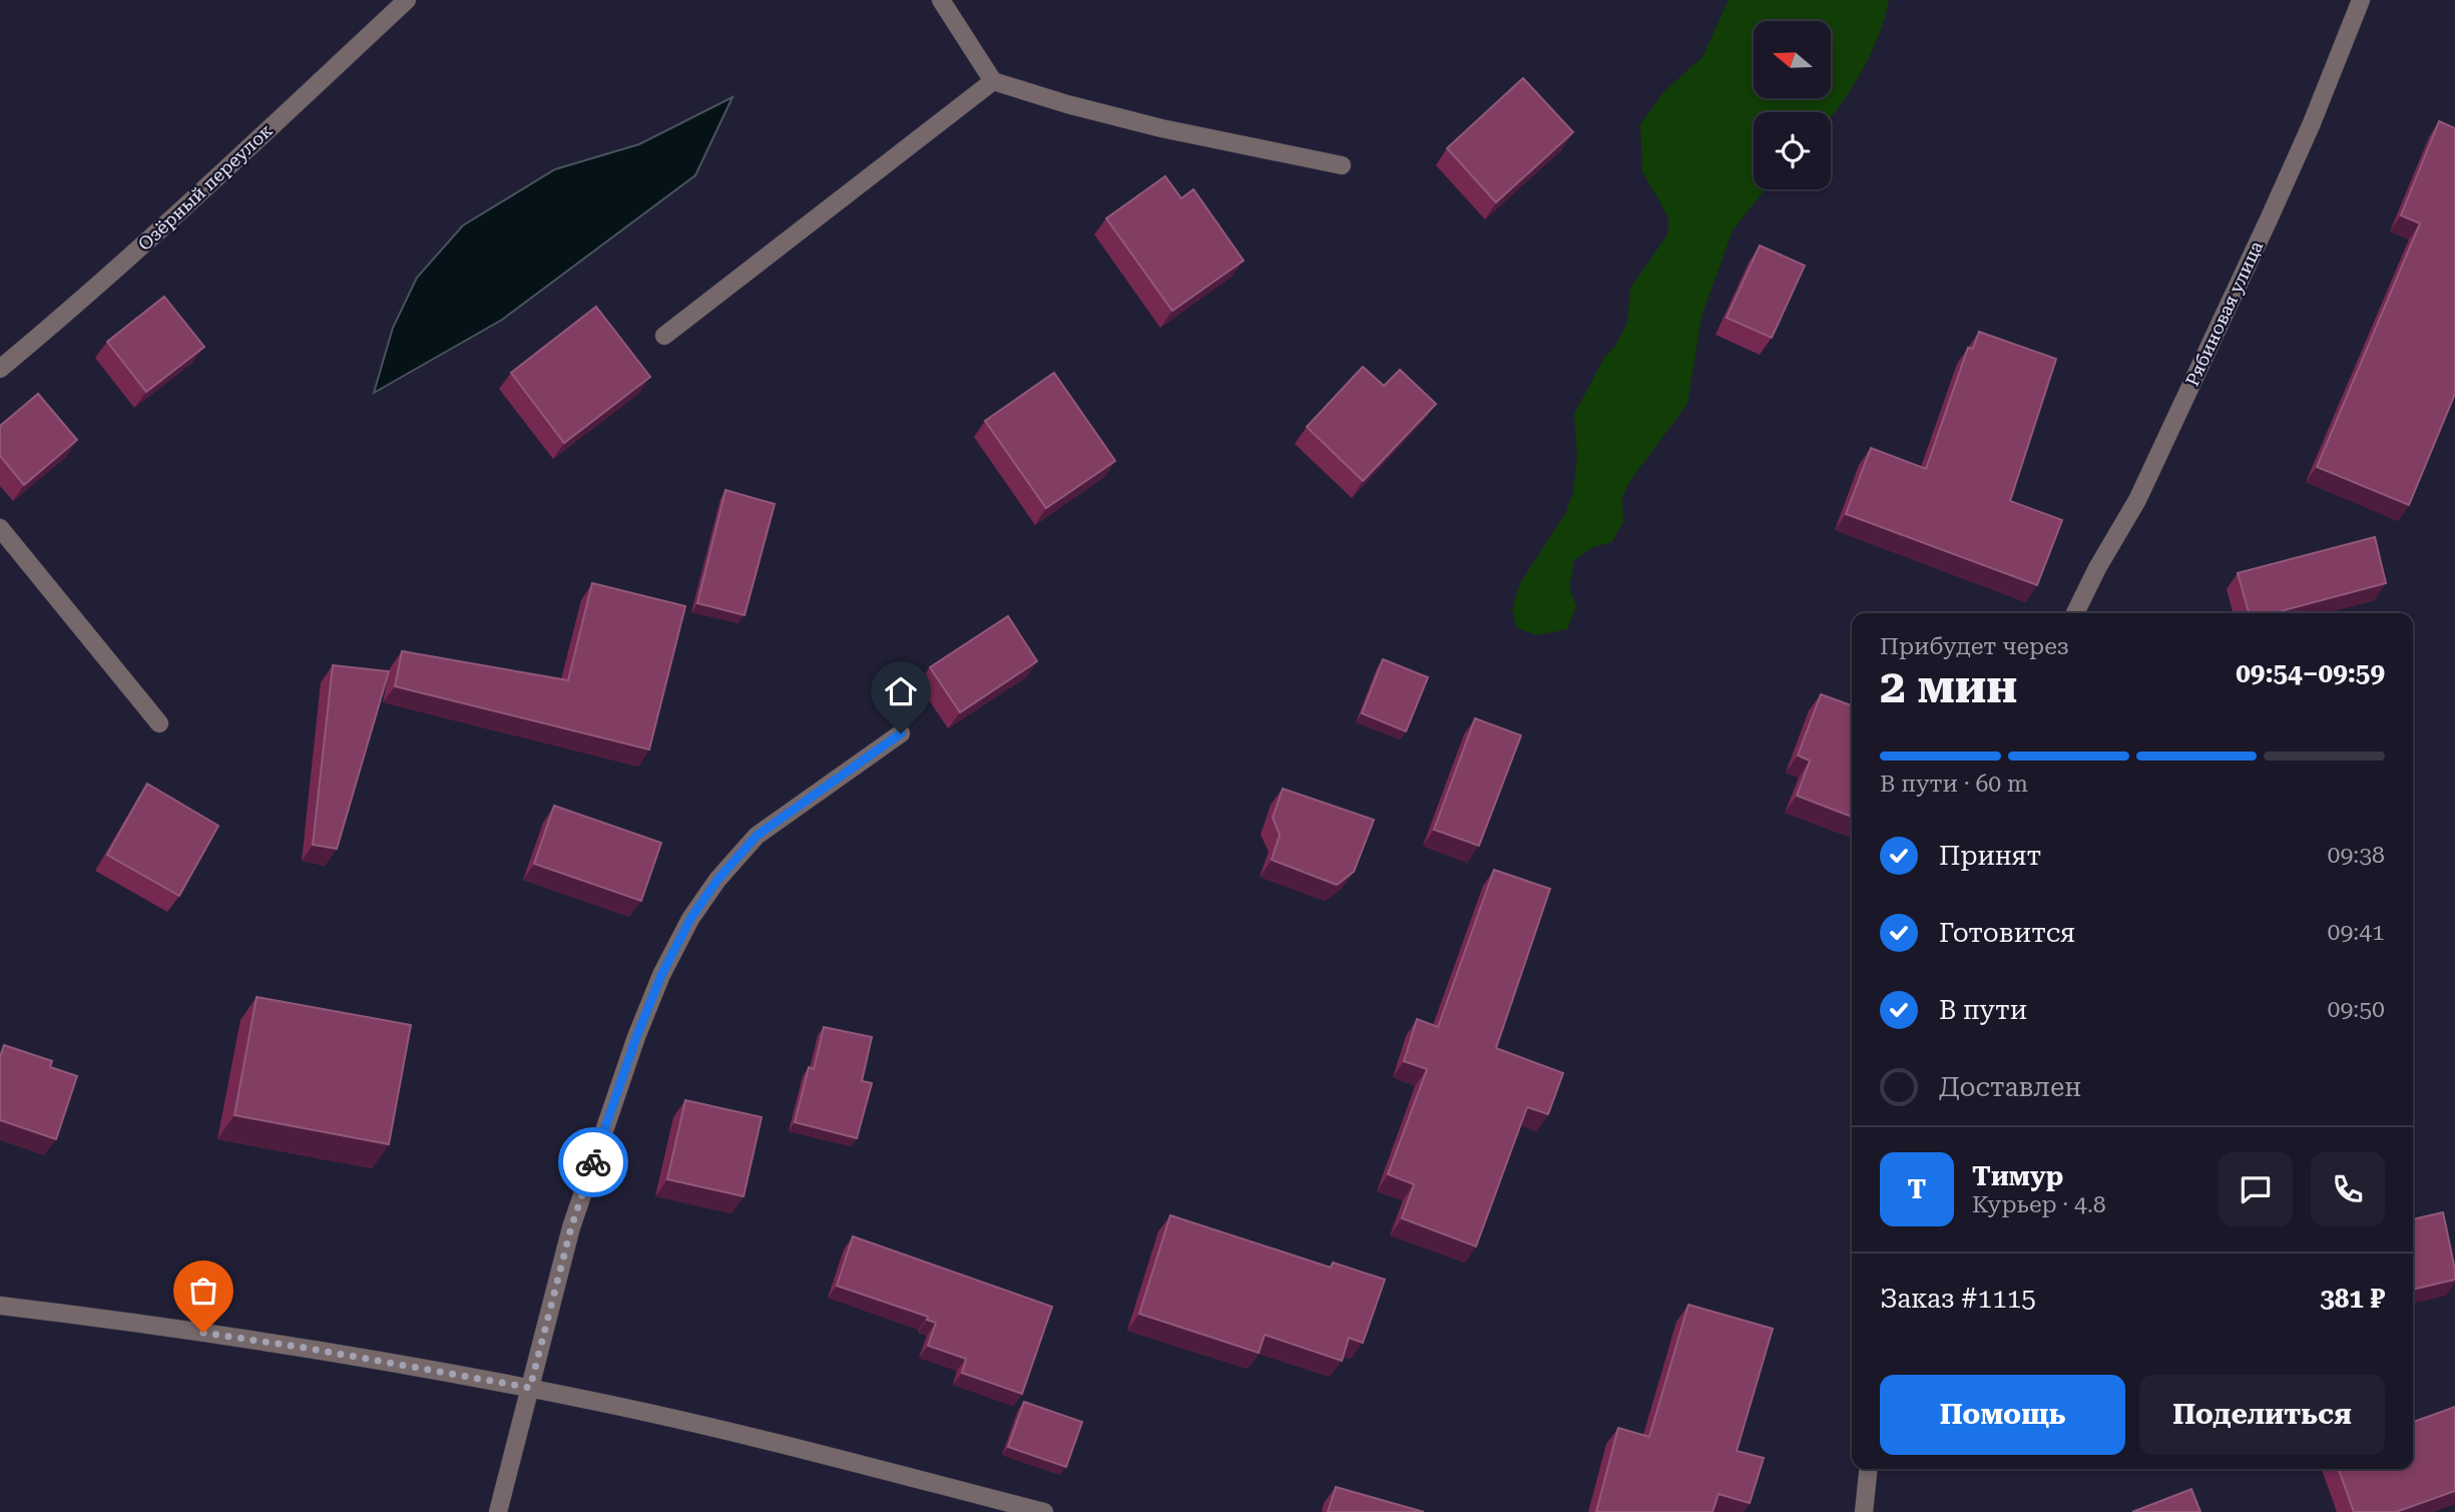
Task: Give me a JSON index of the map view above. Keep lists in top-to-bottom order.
{
  "streets": {
    "street": ["Озёрный переулок", "Рябиновая улица"]
  },
  "north": "left",
  "page": {
    "heading": ["2 мин", "Прибудет через", "09:54–09:59"],
    "panel": [
      "Тимур",
      "Курьер · 4.8",
      "Заказ #1115",
      "381 ₽"
    ],
    "bar": "В пути · 60 m",
    "list": [
      ["Принят", "09:38"],
      ["Готовится", "09:41"],
      ["В пути", "09:50"],
      "Доставлен"
    ],
    "round": "Т",
    "buttons": ["Помощь", "Поделиться"]
  }
}
